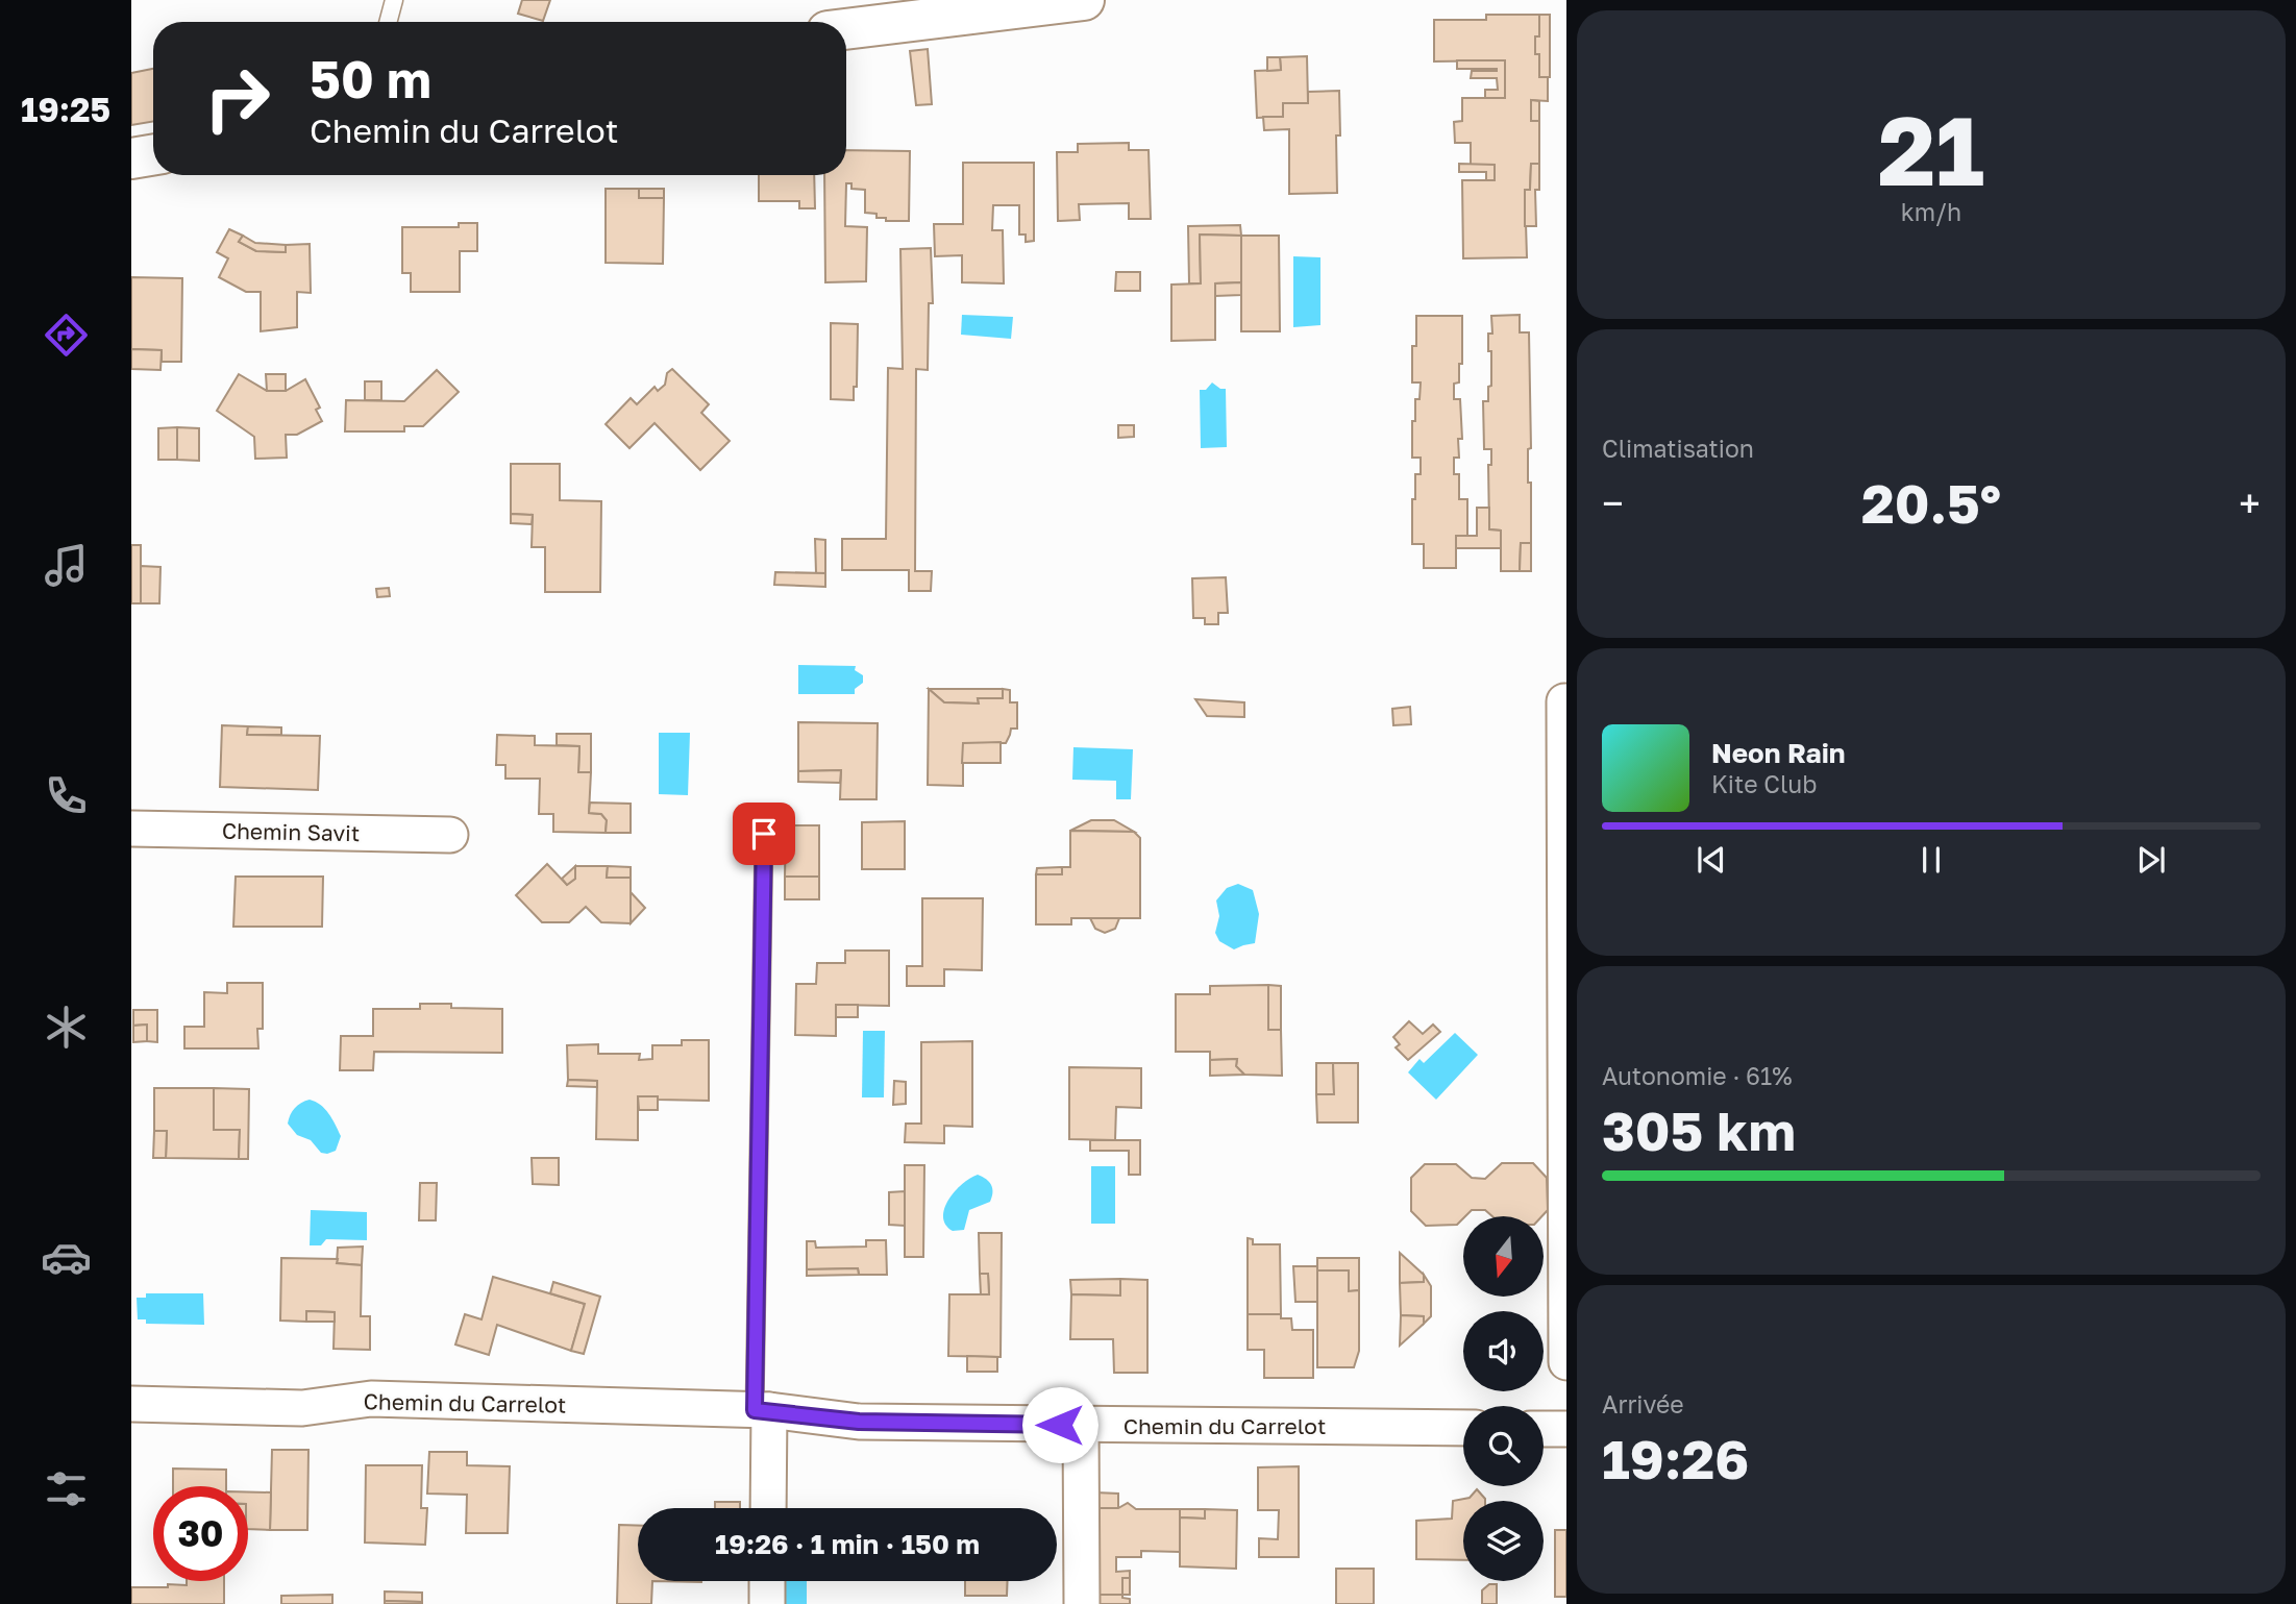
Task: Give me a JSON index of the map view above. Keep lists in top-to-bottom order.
{
  "streets": {
    "street": ["Chemin Savit", "Chemin du Carrelot"]
  },
  "north": "bottom",
  "page": {
    "tabs": "19:25",
    "tile": [
      ["21", "km/h"],
      "Climatisation",
      ["Autonomie · 61%", "305 km"],
      ["Arrivée", "19:26"]
    ],
    "turn": ["50 m", "Chemin du Carrelot"],
    "heat": ["−", "20.5°", "+"],
    "song": ["Neon Rain", "Kite Club"],
    "limit": "30",
    "trip": "19:26 · 1 min · 150 m"
  }
}
